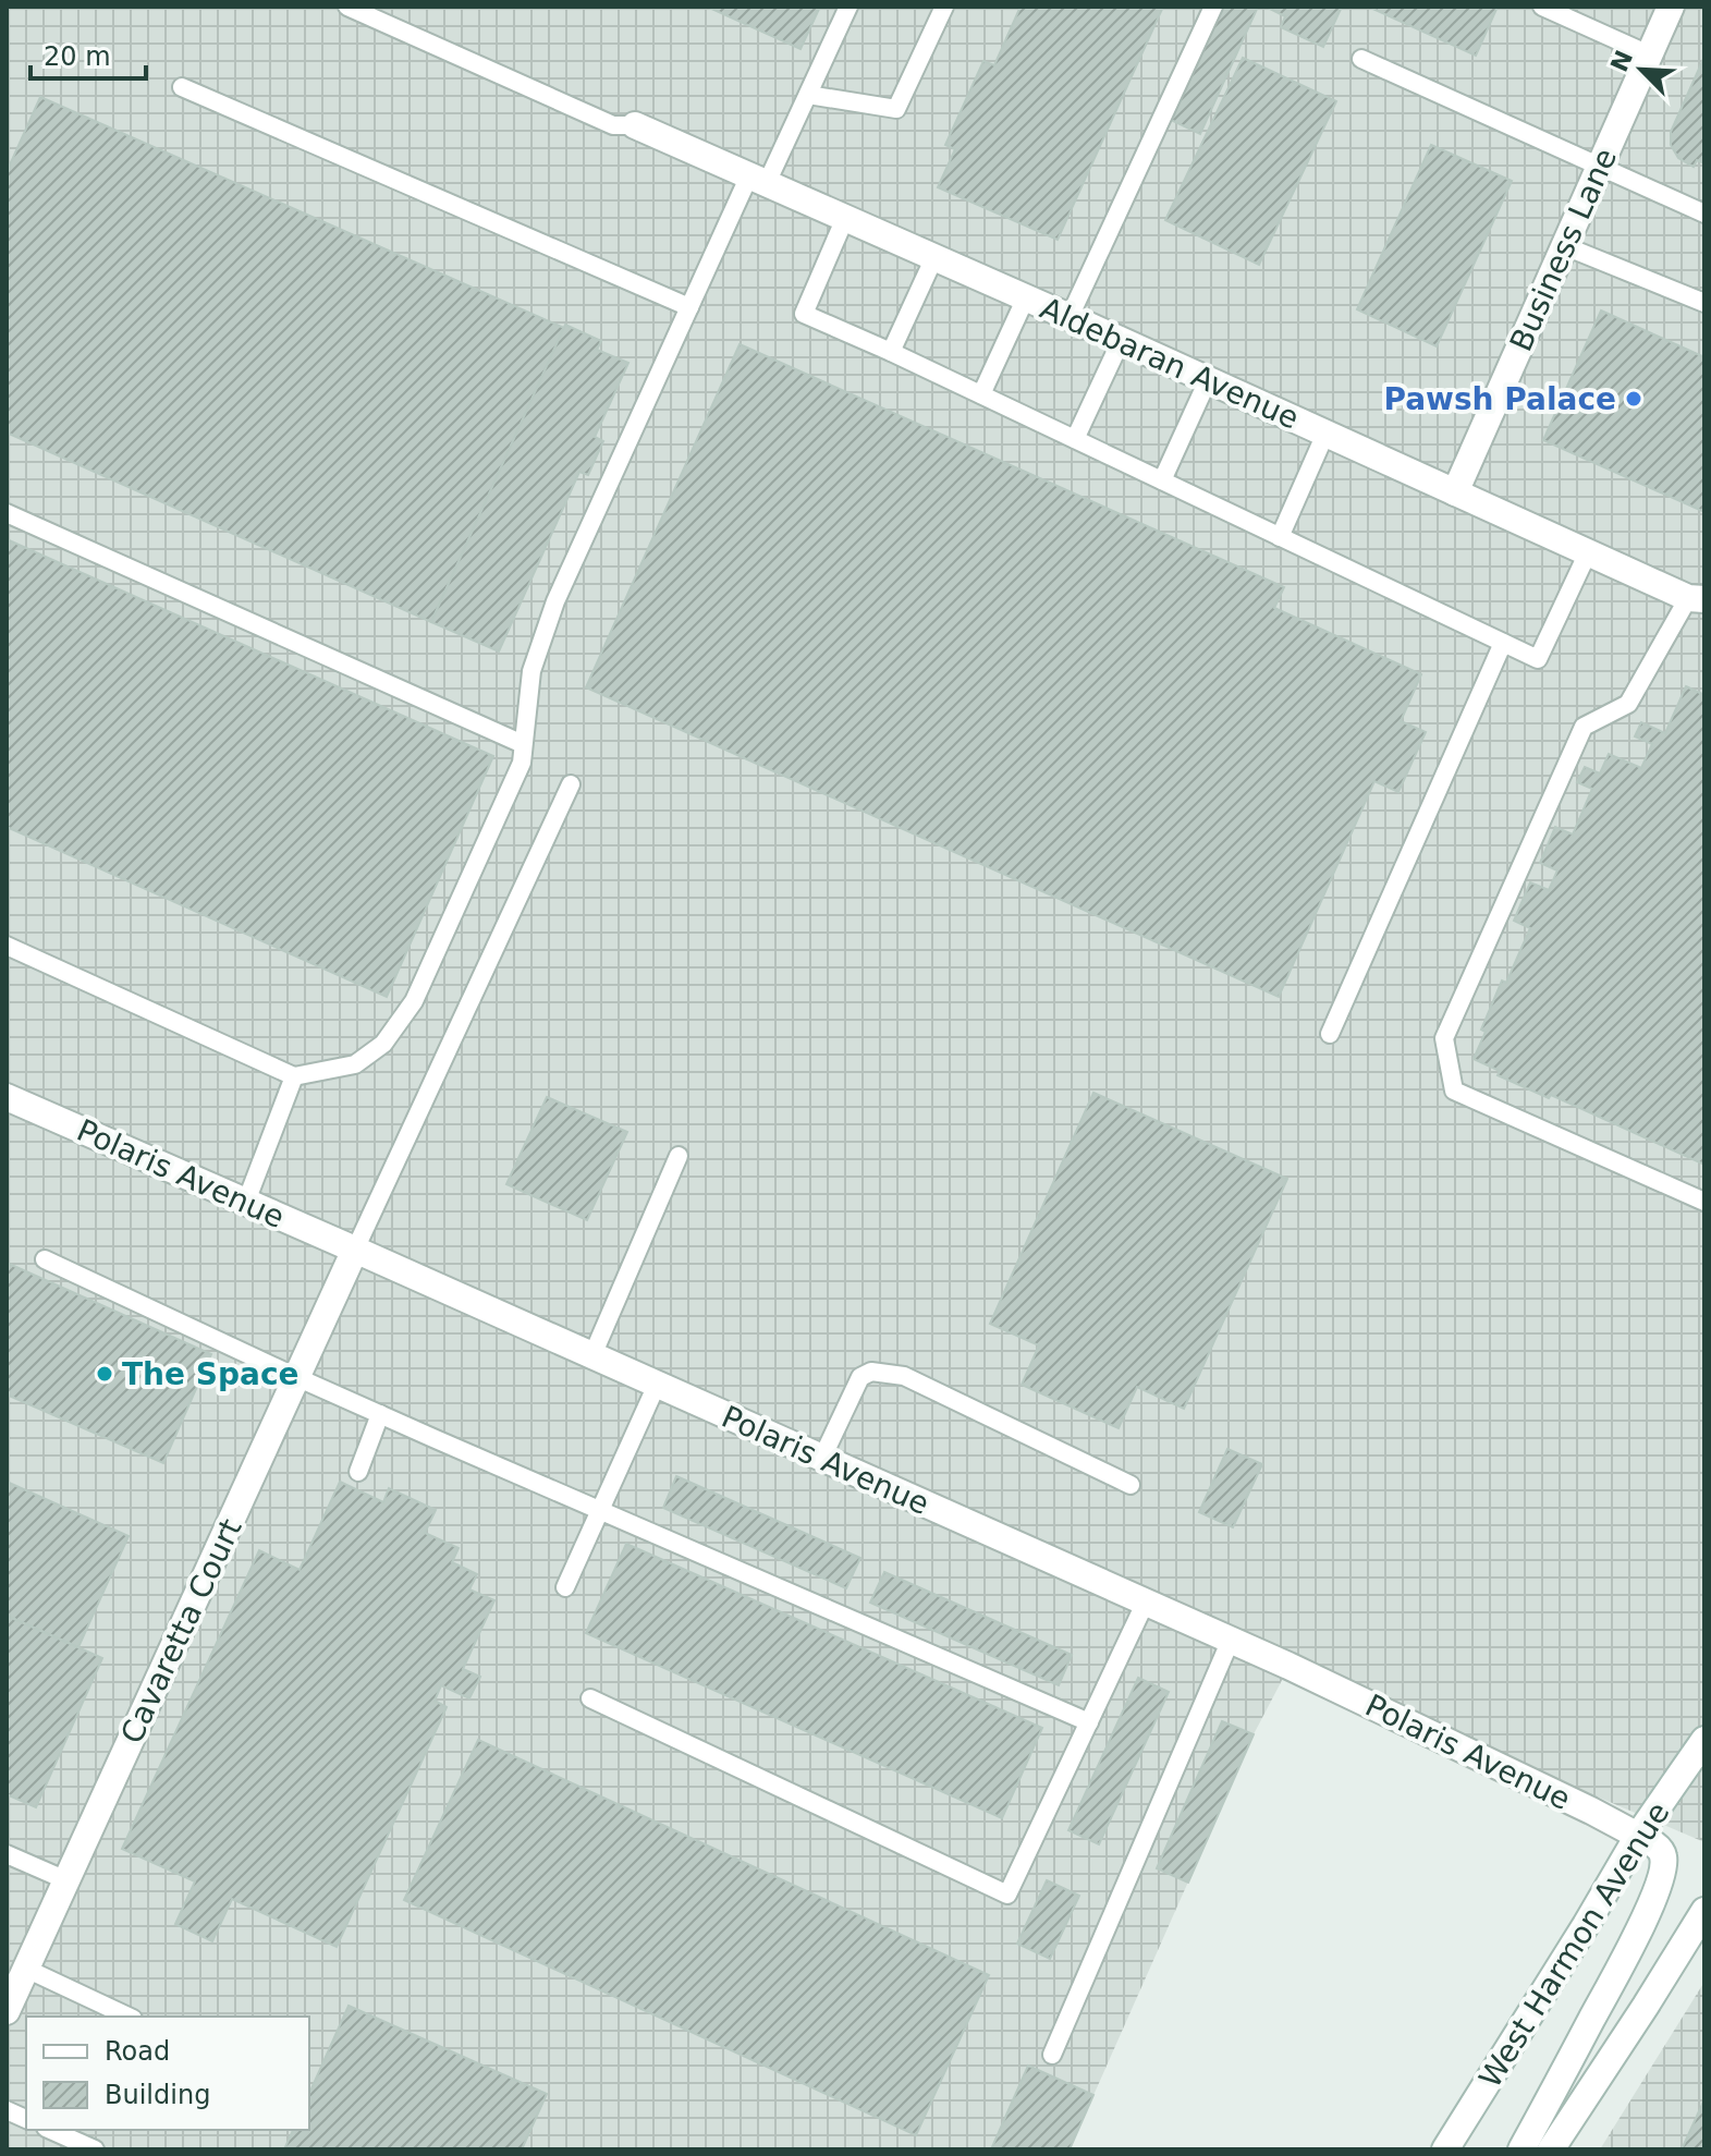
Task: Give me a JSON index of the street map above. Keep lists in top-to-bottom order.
{
  "streets": {
    "street": [
      "Business Lane",
      "Aldebaran Avenue",
      "Polaris Avenue",
      "Cavaretta Court",
      "West Harmon Avenue"
    ]
  },
  "crossings": [
    ["Business Lane", "Aldebaran Avenue"],
    ["Polaris Avenue", "Cavaretta Court"],
    ["Polaris Avenue", "West Harmon Avenue"]
  ],
  "places": ["Pawsh Palace", "The Space"],
  "legend": ["Road", "Building"],
  "scale_bar": "20 m",
  "north": "top left"
}
